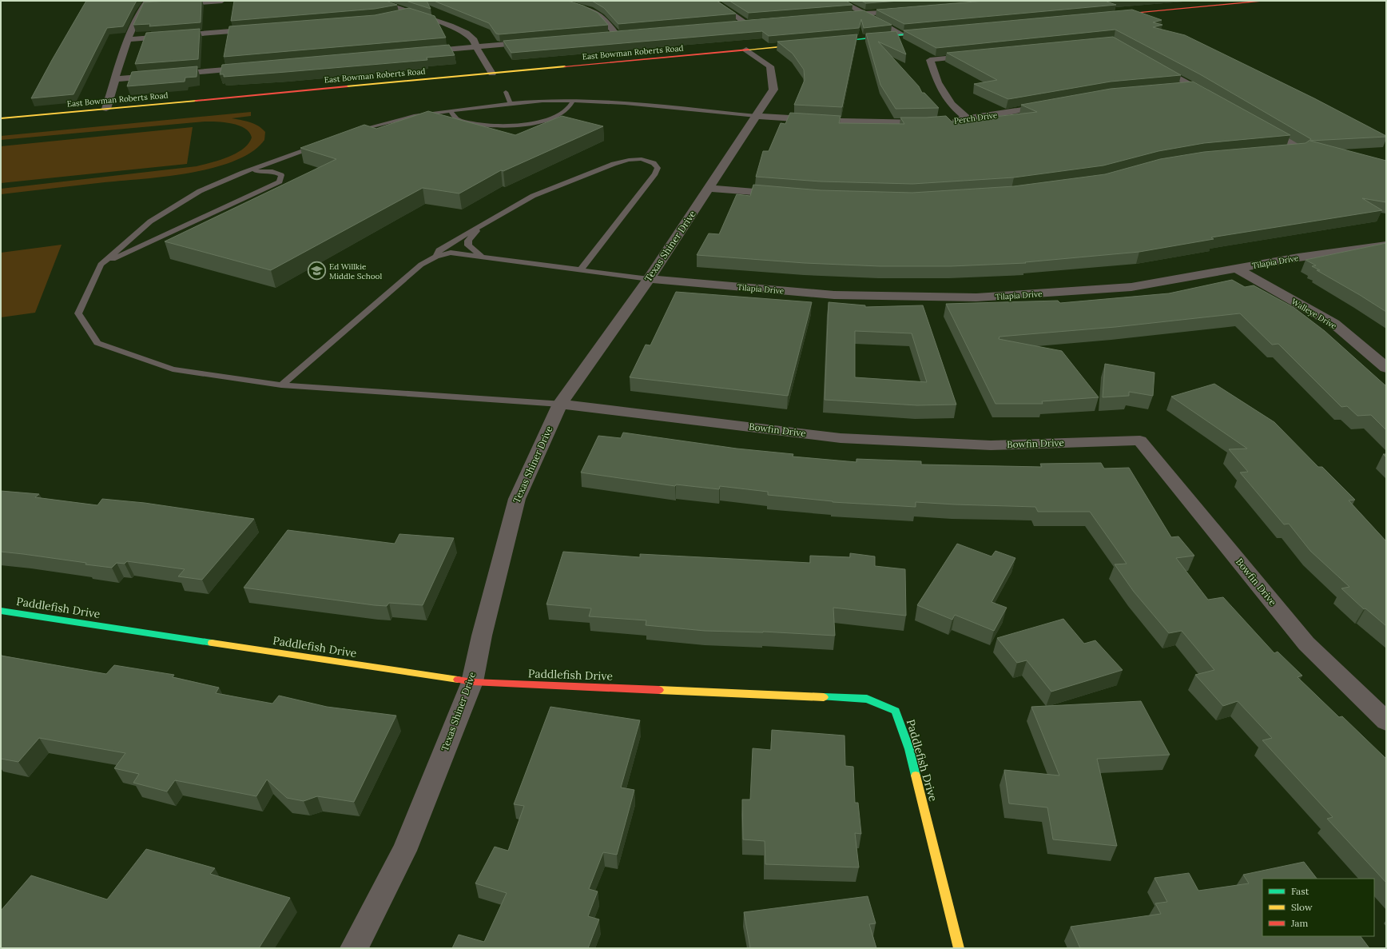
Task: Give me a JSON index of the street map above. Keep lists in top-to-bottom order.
{
  "streets": {
    "street": [
      "East Bowman Roberts Road",
      "Perch Drive",
      "Texas Shiner Drive",
      "Tilapia Drive",
      "Walleye Drive",
      "Bowfin Drive",
      "Paddlefish Drive"
    ]
  },
  "crossings": [
    ["East Bowman Roberts Road", "Texas Shiner Drive"],
    ["Texas Shiner Drive", "Tilapia Drive"],
    ["Texas Shiner Drive", "Bowfin Drive"],
    ["Texas Shiner Drive", "Paddlefish Drive"],
    ["Tilapia Drive", "Walleye Drive"]
  ],
  "places": {
    "school or university": ["Ed Willkie Middle School"]
  },
  "legend": ["Fast", "Slow", "Jam"]
}
